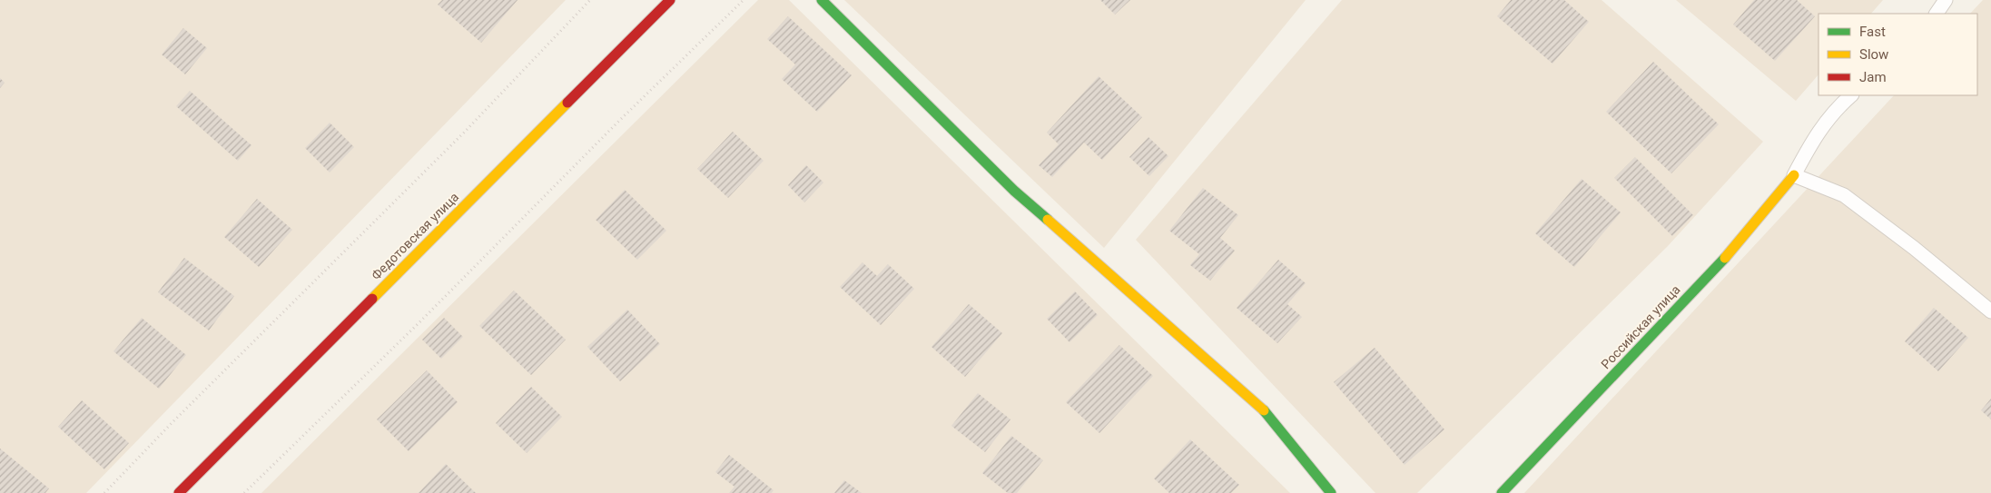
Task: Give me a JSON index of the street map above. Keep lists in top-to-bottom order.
{
  "streets": {
    "street": ["Федотовская улица", "Российская улица"]
  },
  "legend": ["Fast", "Slow", "Jam"]
}
